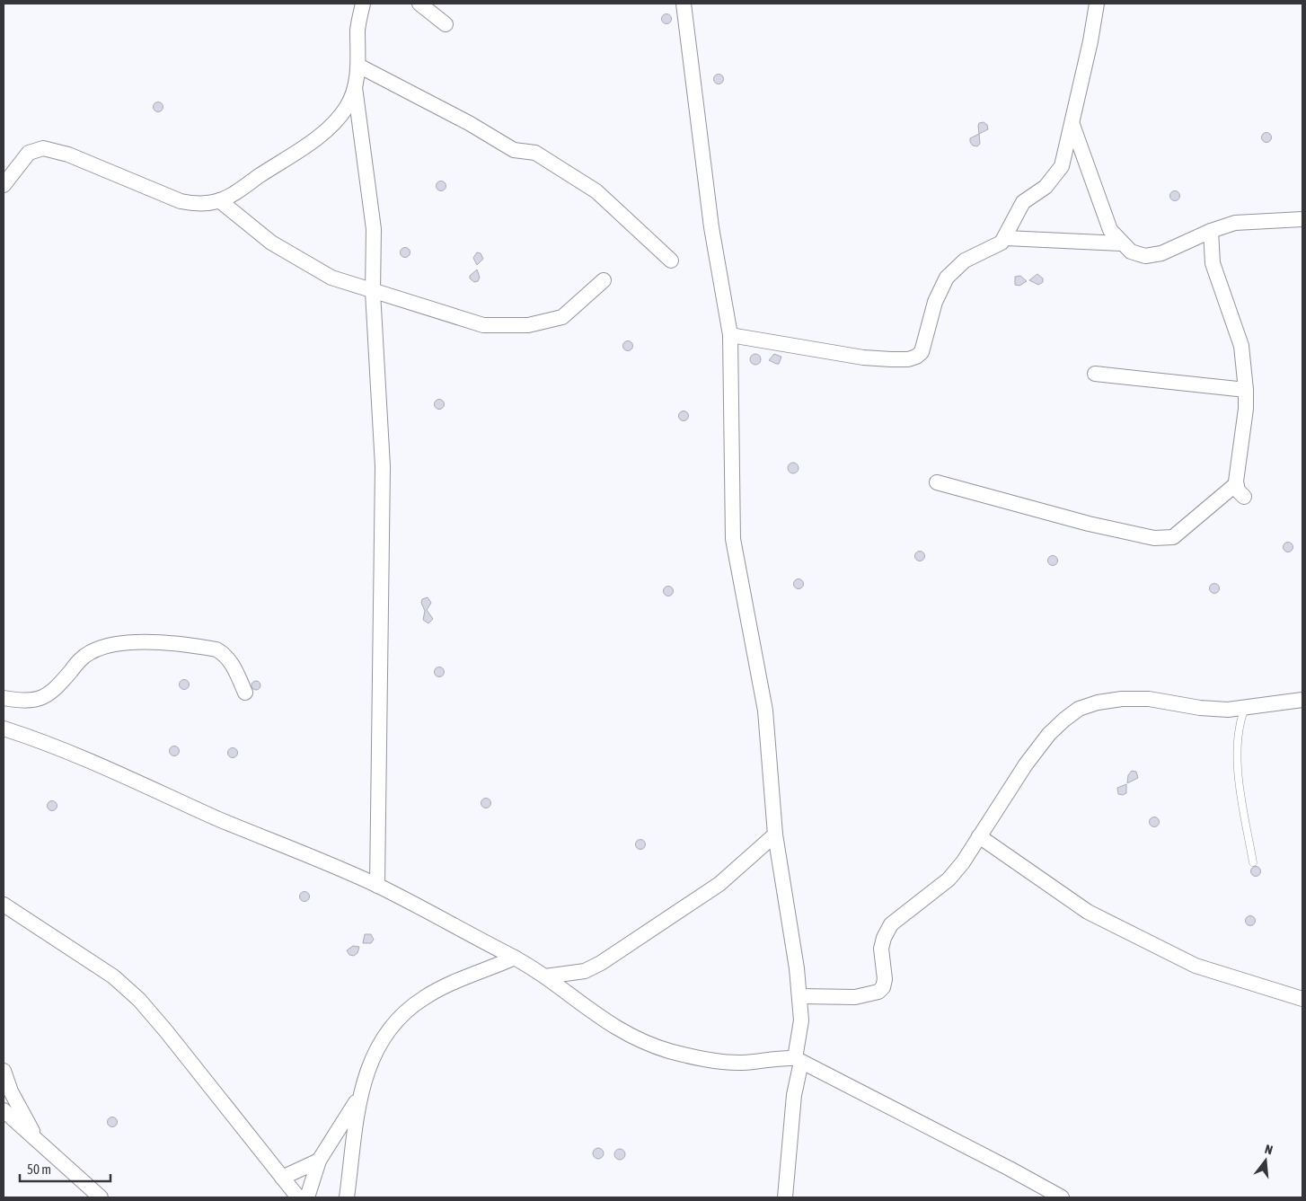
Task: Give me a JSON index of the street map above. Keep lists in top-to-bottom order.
{
  "scale_bar": "50 m",
  "north": "top"
}
